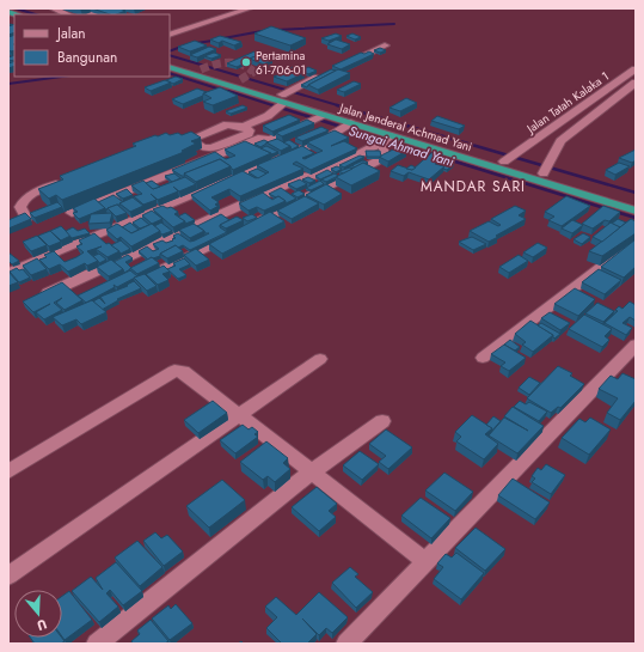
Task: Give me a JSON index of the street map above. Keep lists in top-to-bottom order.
{
  "streets": {
    "highway": ["Jalan Jenderal Achmad Yani"],
    "street": ["Jalan Tatah Kalaka 1"]
  },
  "crossings": [
    ["Jalan Tatah Kalaka 1", "Jalan Jenderal Achmad Yani"]
  ],
  "districts": ["MANDAR SARI"],
  "water": ["Sungai Ahmad Yani"],
  "places": ["Pertamina 61-706-01"],
  "legend": ["Jalan", "Bangunan"],
  "north": "bottom"
}
